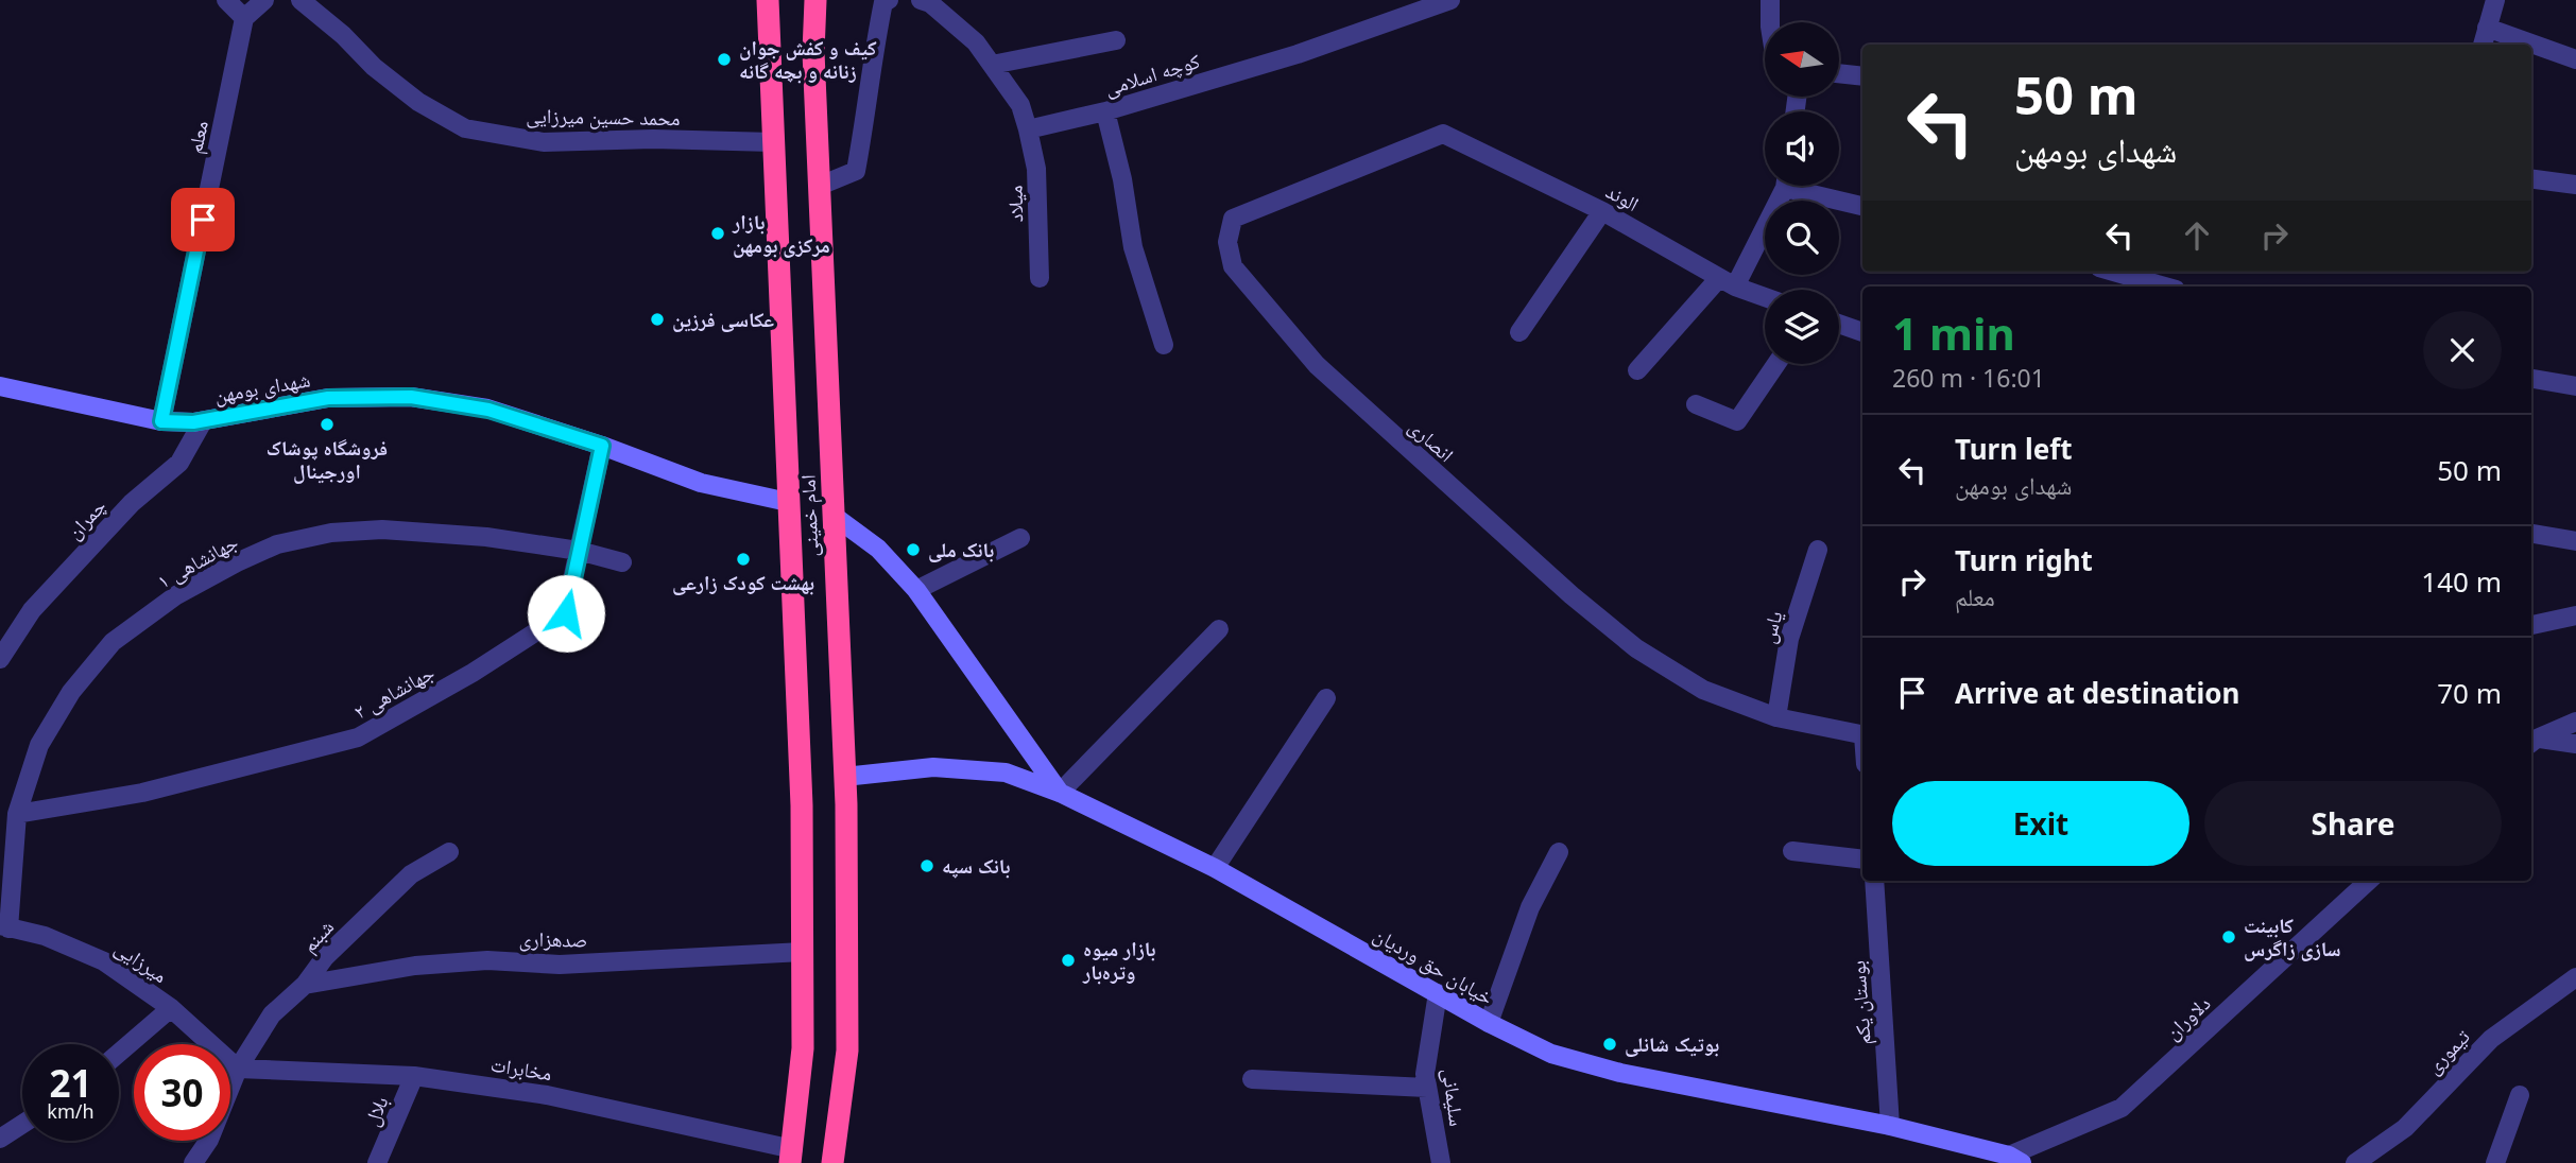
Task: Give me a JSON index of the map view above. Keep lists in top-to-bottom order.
{
  "streets": {
    "highway": ["امام خمینی"],
    "main road": ["شهدای بومهن", "خیابان حق وردیان"],
    "street": [
      "کوچه اسلامی",
      "محمد حسین میرزایی",
      "معلم",
      "الوند",
      "میلاد",
      "انصاری",
      "چمران",
      "جهانشاهی ۱",
      "یاس",
      "جهانشاهی ۲",
      "شبنم",
      "صدهزاری",
      "میرزایی",
      "بوستان یکم",
      "دلاوران",
      "تیموری",
      "مخابرات",
      "سلیمانی",
      "بلال"
    ]
  },
  "crossings": [
    ["کوچه اسلامی", "میلاد"],
    ["محمد حسین میرزایی", "امام خمینی"],
    ["معلم", "شهدای بومهن"],
    ["الوند", "انصاری"],
    ["شهدای بومهن", "امام خمینی"],
    ["شهدای بومهن", "چمران"],
    ["شهدای بومهن", "جهانشاهی ۲"],
    ["انصاری", "یاس"],
    ["امام خمینی", "صدهزاری"],
    ["امام خمینی", "خیابان حق وردیان"],
    ["امام خمینی", "مخابرات"],
    ["جهانشاهی ۱", "جهانشاهی ۲"],
    ["جهانشاهی ۱", "میرزایی"],
    ["شبنم", "صدهزاری"],
    ["شبنم", "میرزایی"],
    ["شبنم", "مخابرات"],
    ["میرزایی", "مخابرات"],
    ["خیابان حق وردیان", "بوستان یکم"],
    ["خیابان حق وردیان", "دلاوران"],
    ["خیابان حق وردیان", "سلیمانی"],
    ["مخابرات", "بلال"]
  ],
  "places": [
    "کیف و کفش جوان زنانه و بچه گانه",
    "بازار مرکزی بومهن",
    "عکاسی فرزین",
    "فروشگاه پوشاک اورجینال",
    "بانک ملی",
    "بهشت کودک زارعی",
    "بانک سپه",
    "کابینت سازی زاگرس",
    "بازار میوه وتره‌بار",
    "بوتیک شانلی"
  ],
  "north": "left",
  "page": {
    "turn": ["50 m", "شهدای بومهن"],
    "heading": ["1 min", "260 m · 16:01"],
    "list": [
      {
        "name": "Turn left",
        "note": "شهدای بومهن",
        "value": "50 m"
      },
      {
        "name": "Turn right",
        "note": "معلم",
        "value": "140 m"
      },
      {
        "name": "Arrive at destination",
        "value": "70 m"
      }
    ],
    "buttons": ["Exit", "Share"],
    "speed": "21 km/h",
    "limit": "30"
  }
}
